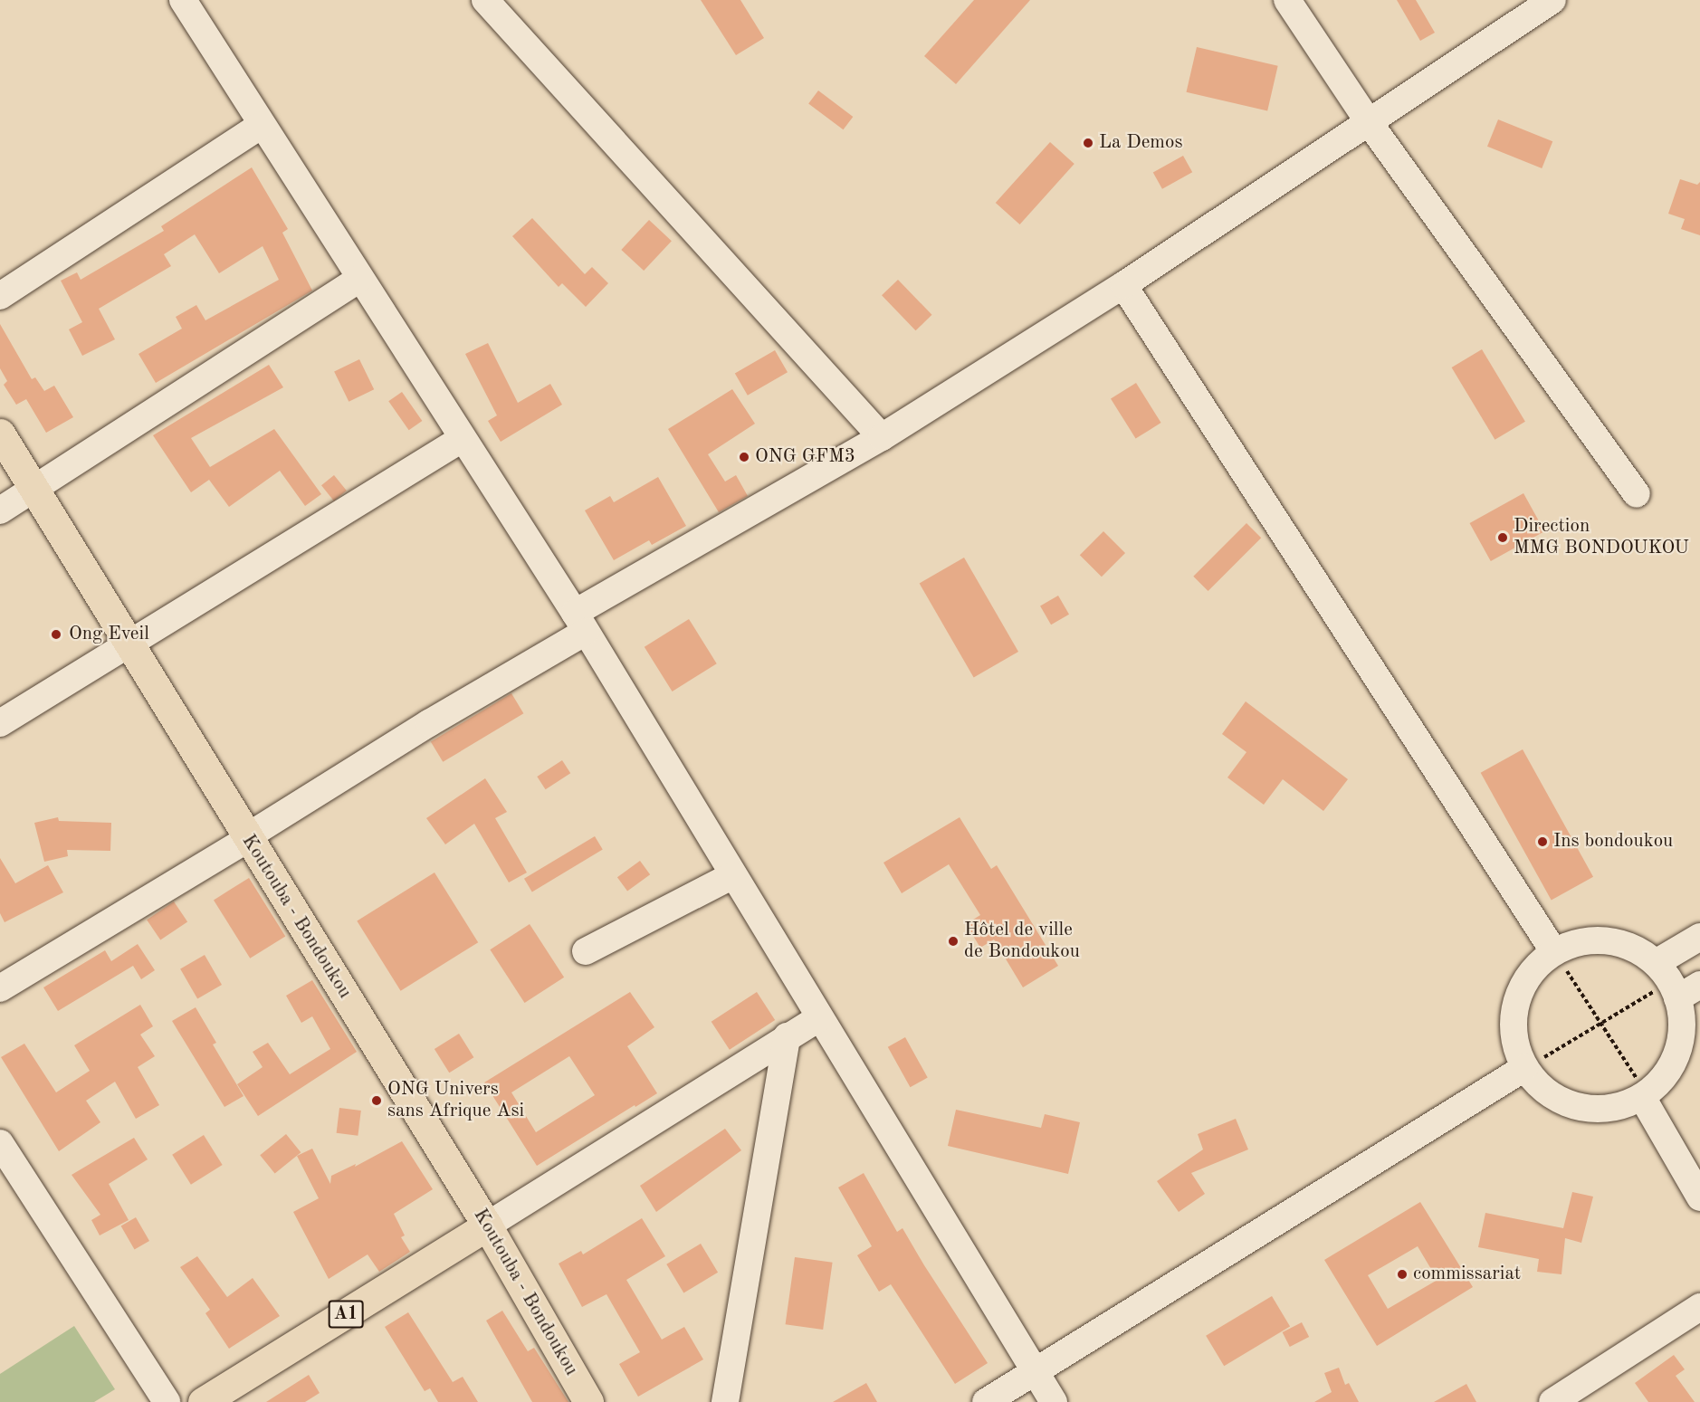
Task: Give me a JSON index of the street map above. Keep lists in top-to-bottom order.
{
  "streets": {
    "main road": ["Koutouba - Bondoukou", "A1"]
  },
  "crossings": [
    ["Koutouba - Bondoukou", "A1"]
  ],
  "places": [
    "La Demos",
    "ONG GFM3",
    "Direction MMG BONDOUKOU",
    "Ong Eveil",
    "Ins bondoukou",
    "Hôtel de ville de Bondoukou",
    "ONG Univers sans Afrique Asi",
    "commissariat"
  ]
}
